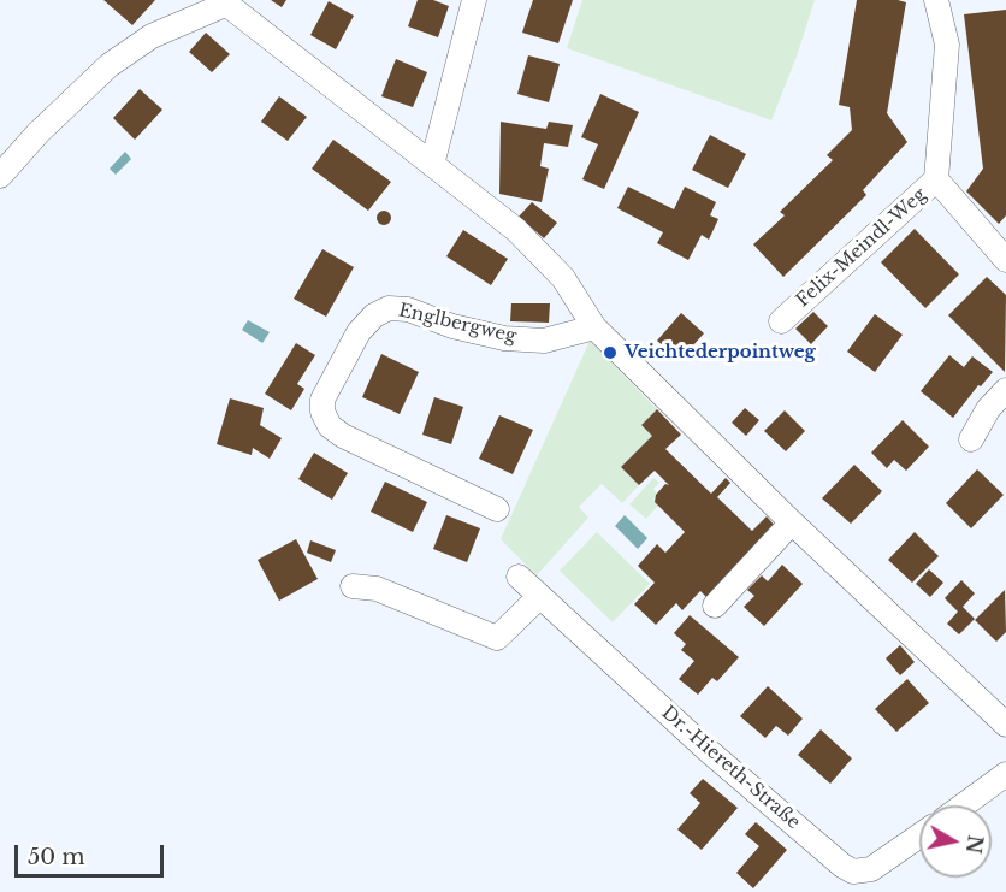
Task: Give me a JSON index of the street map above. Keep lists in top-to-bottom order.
{
  "streets": {
    "street": ["Felix-Meindl-Weg", "Englbergweg", "Dr.-Hiereth-Straße"]
  },
  "places": ["Veichtederpointweg"],
  "scale_bar": "50 m",
  "north": "right"
}
